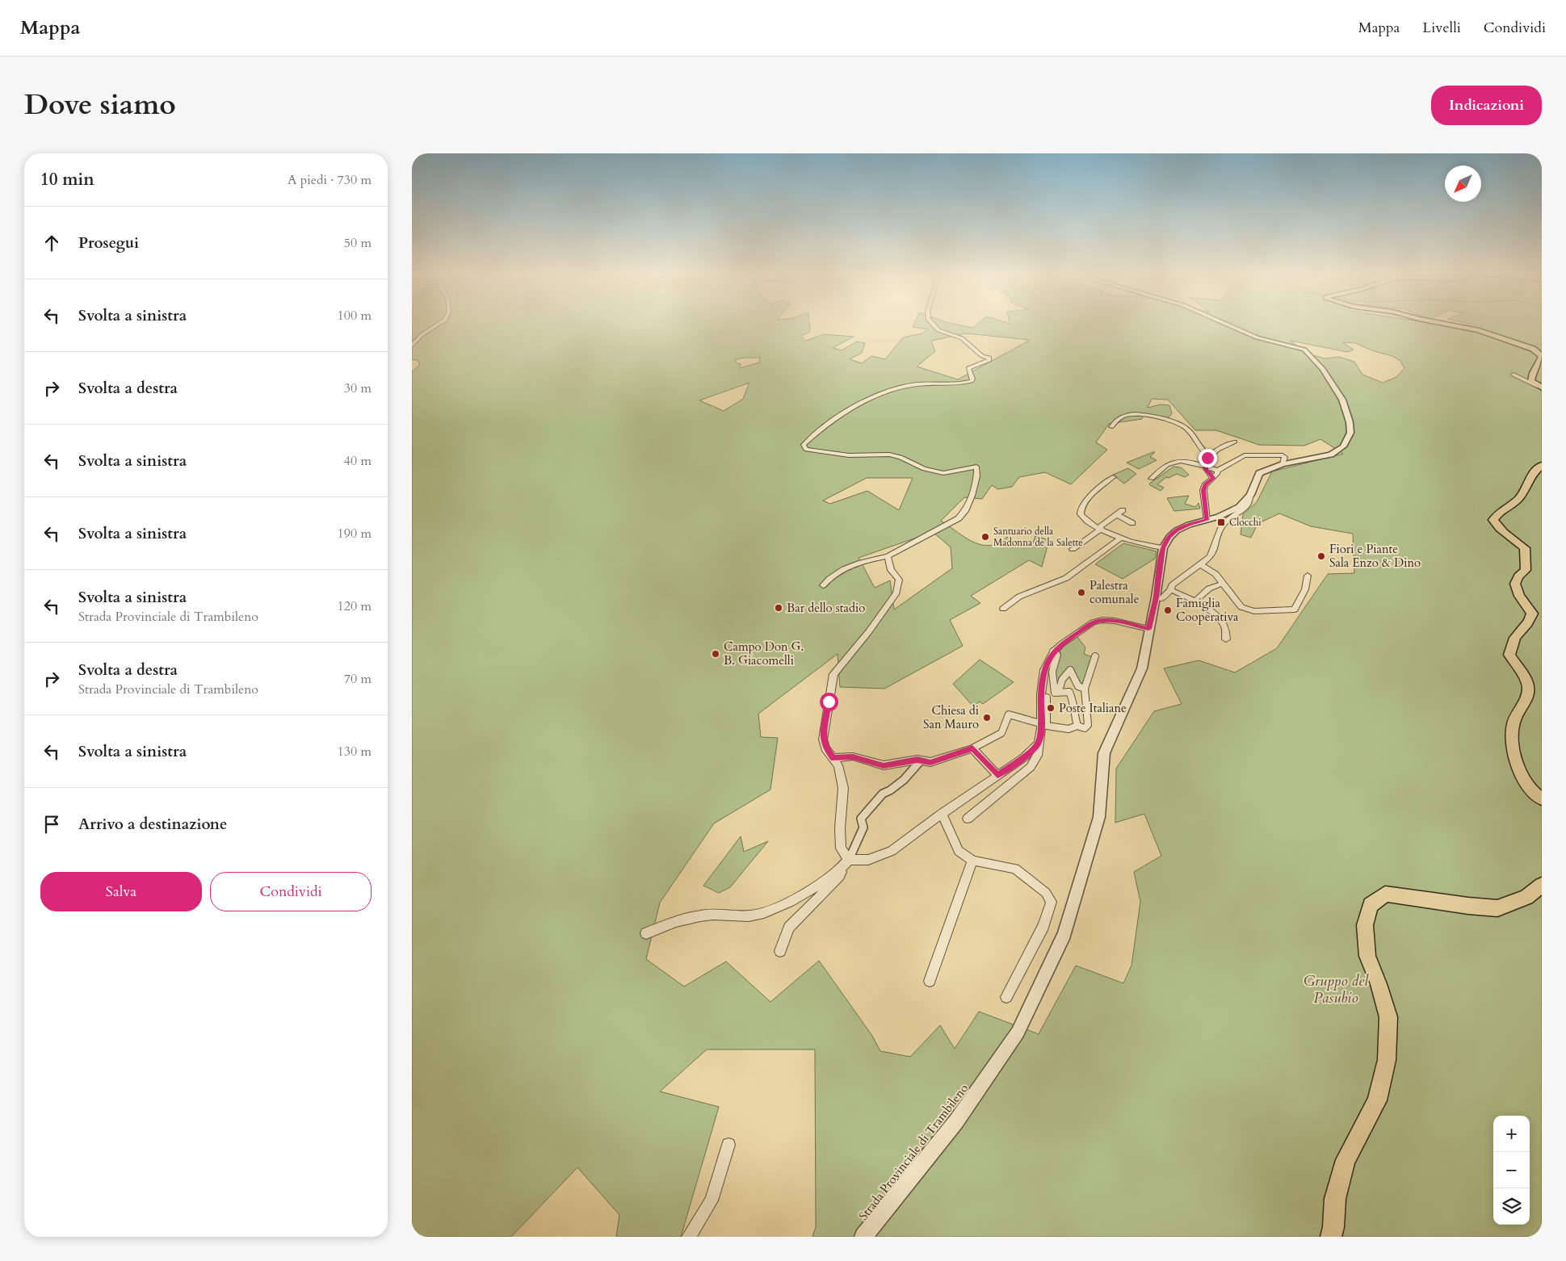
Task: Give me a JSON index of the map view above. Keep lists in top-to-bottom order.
{
  "streets": {
    "street": ["Strada Provinciale di Trambileno"]
  },
  "parks": ["Gruppo del Pasubio"],
  "places": {
    "transit": ["Clocchi"],
    "other": [
      "Santuario della Madonna de la Salette",
      "Fiori e Piante Sala Enzo & Dino",
      "Palestra comunale",
      "Bar dello stadio",
      "Famiglia Cooperativa",
      "Campo Don G. B. Giacomelli",
      "Poste Italiane",
      "Chiesa di San Mauro"
    ]
  },
  "north": "bottom left",
  "page": {
    "header": "Mappa",
    "nav": ["Mappa", "Livelli", "Condividi"],
    "title": "Dove siamo",
    "buttons": [
      "Indicazioni",
      ["Salva", "Condividi"]
    ],
    "heading": ["10 min", "A piedi · 730 m"],
    "list": [
      ["Prosegui", "50 m"],
      ["Svolta a sinistra", "100 m"],
      ["Svolta a destra", "30 m"],
      ["Svolta a sinistra", "40 m"],
      ["Svolta a sinistra", "190 m"],
      ["Svolta a sinistra", "Strada Provinciale di Trambileno", "120 m"],
      ["Svolta a destra", "Strada Provinciale di Trambileno", "70 m"],
      ["Svolta a sinistra", "130 m"],
      "Arrivo a destinazione"
    ],
    "map_buttons": ["+", "−"]
  }
}
